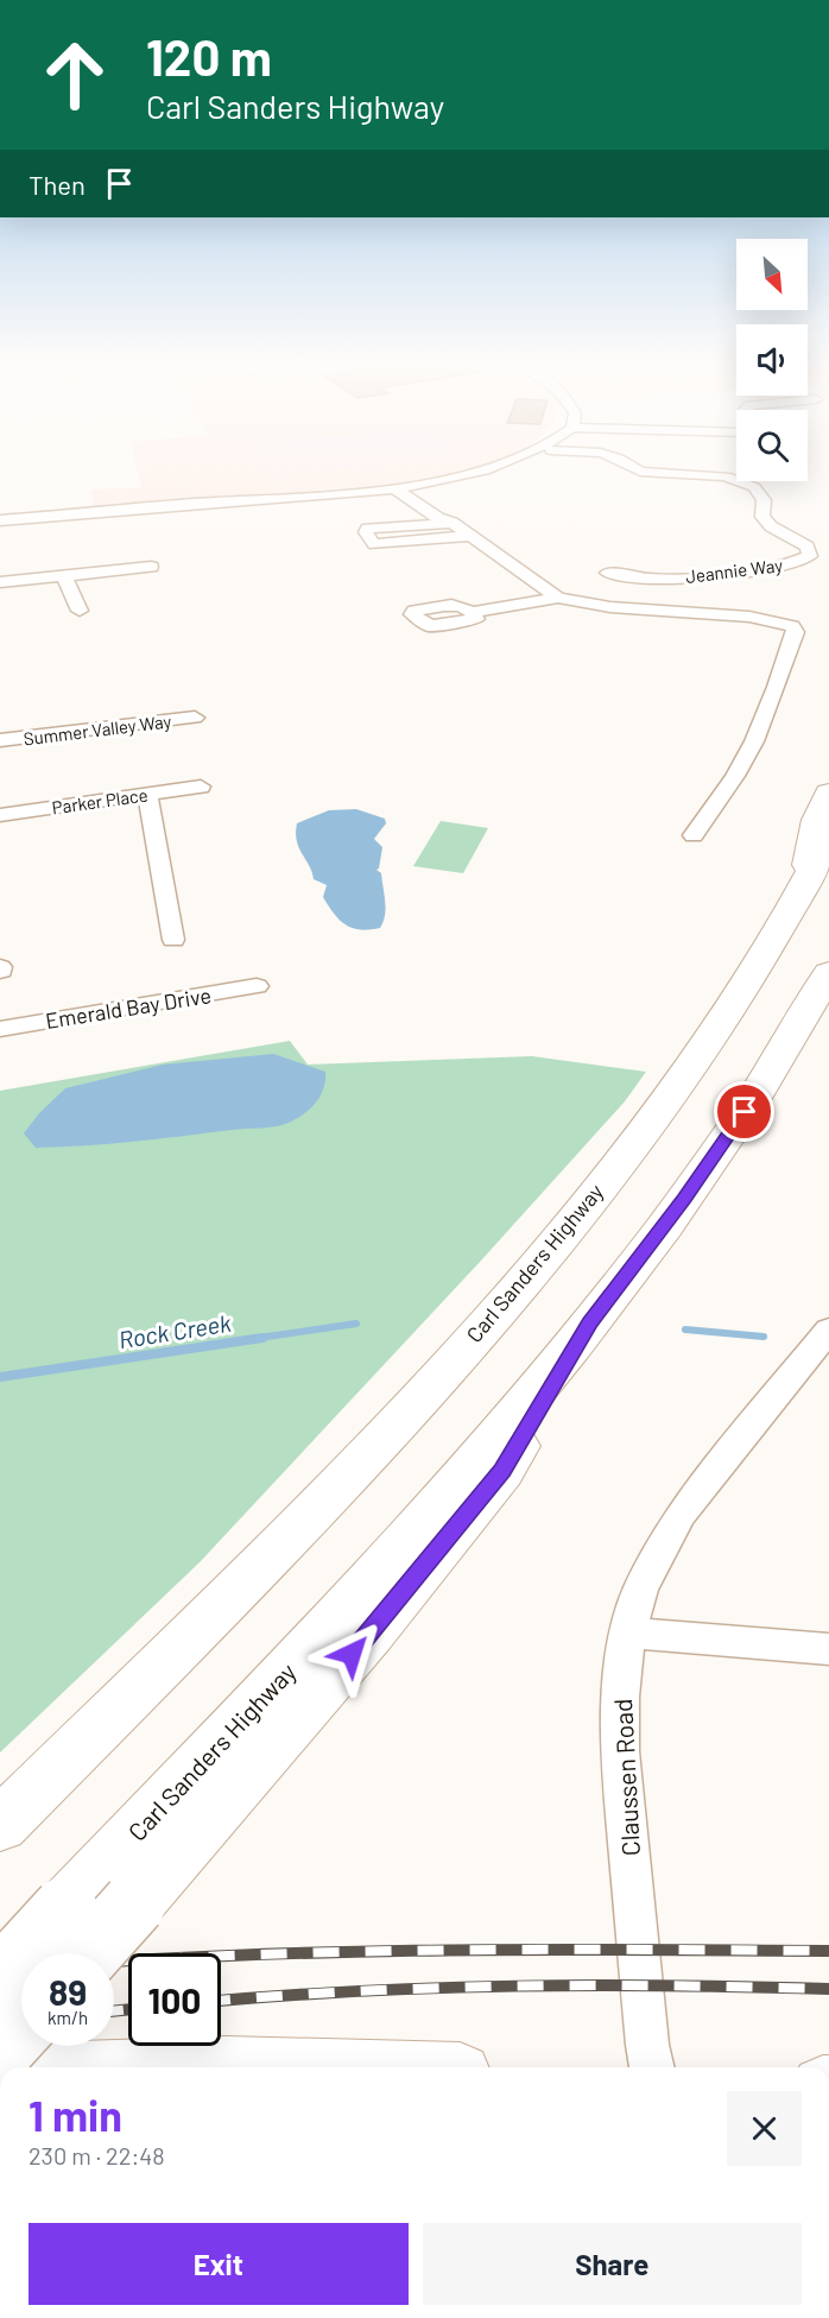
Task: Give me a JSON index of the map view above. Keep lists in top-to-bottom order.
{
  "streets": {
    "main road": ["Carl Sanders Highway"],
    "street": [
      "Jeannie Way",
      "Summer Valley Way",
      "Parker Place",
      "Emerald Bay Drive",
      "Claussen Road"
    ]
  },
  "water": ["Rock Creek"],
  "north": "bottom right",
  "page": {
    "turn": ["120 m", "Carl Sanders Highway"],
    "then": "Then",
    "speed": "89 km/h",
    "limit": "100",
    "heading": ["1 min", "230 m · 22:48"],
    "buttons": ["Exit", "Share"]
  }
}
